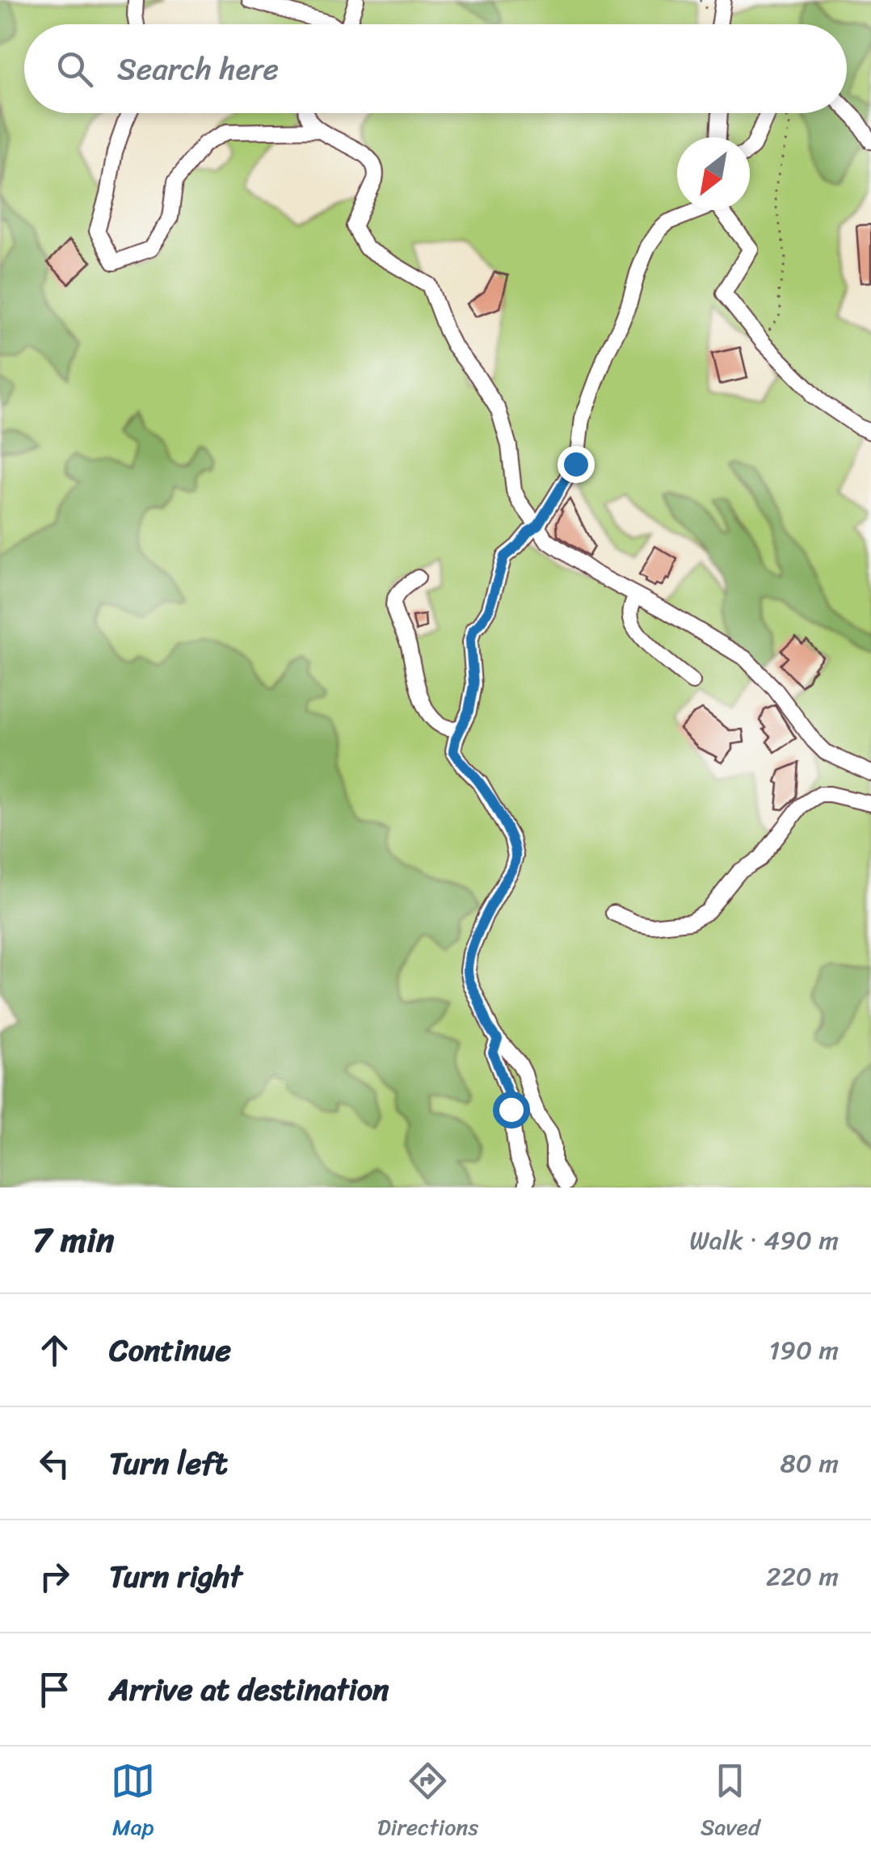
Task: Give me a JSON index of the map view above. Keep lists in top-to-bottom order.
{
  "north": "bottom left",
  "page": {
    "search": "Search here",
    "heading": ["7 min", "Walk · 490 m"],
    "list": [
      ["Continue", "190 m"],
      ["Turn left", "80 m"],
      ["Turn right", "220 m"],
      "Arrive at destination"
    ],
    "nav": ["Map", "Directions", "Saved"]
  }
}
